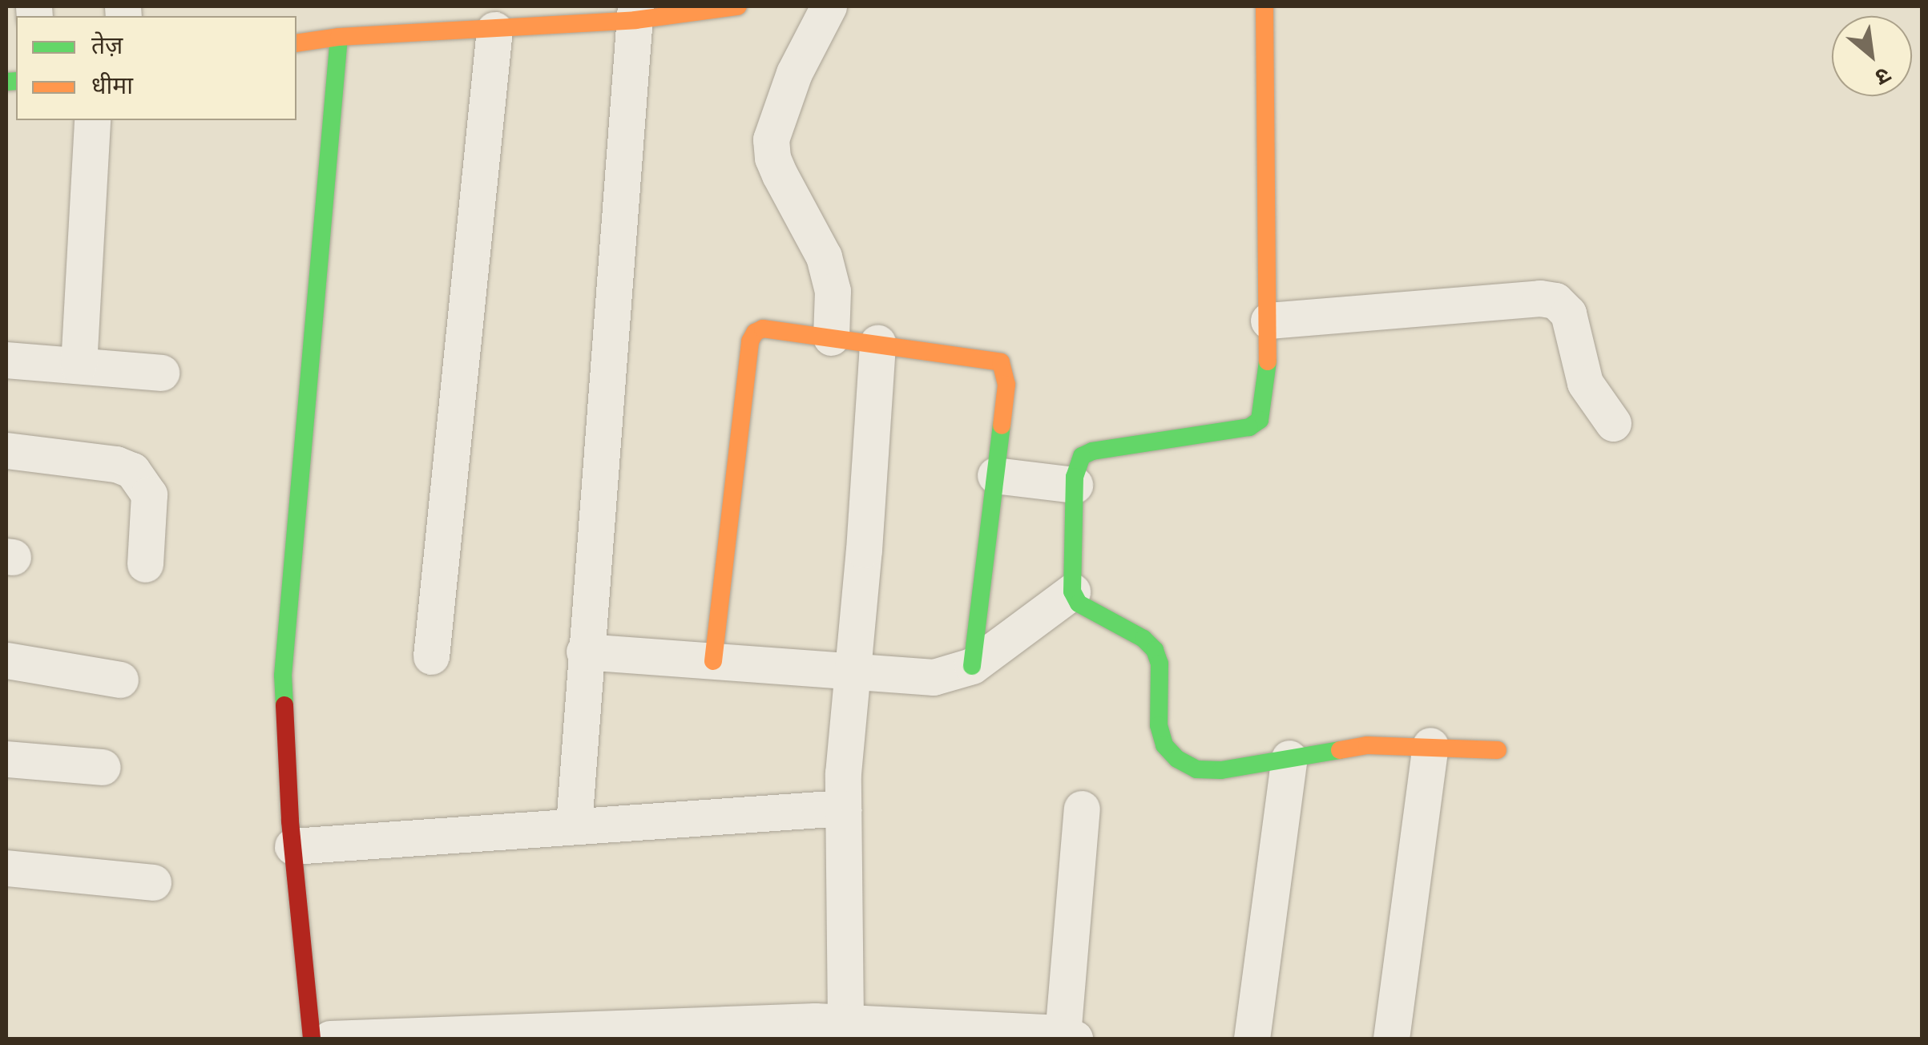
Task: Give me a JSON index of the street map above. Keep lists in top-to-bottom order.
{
  "legend": ["तेज़", "धीमा"],
  "north": "bottom right"
}
